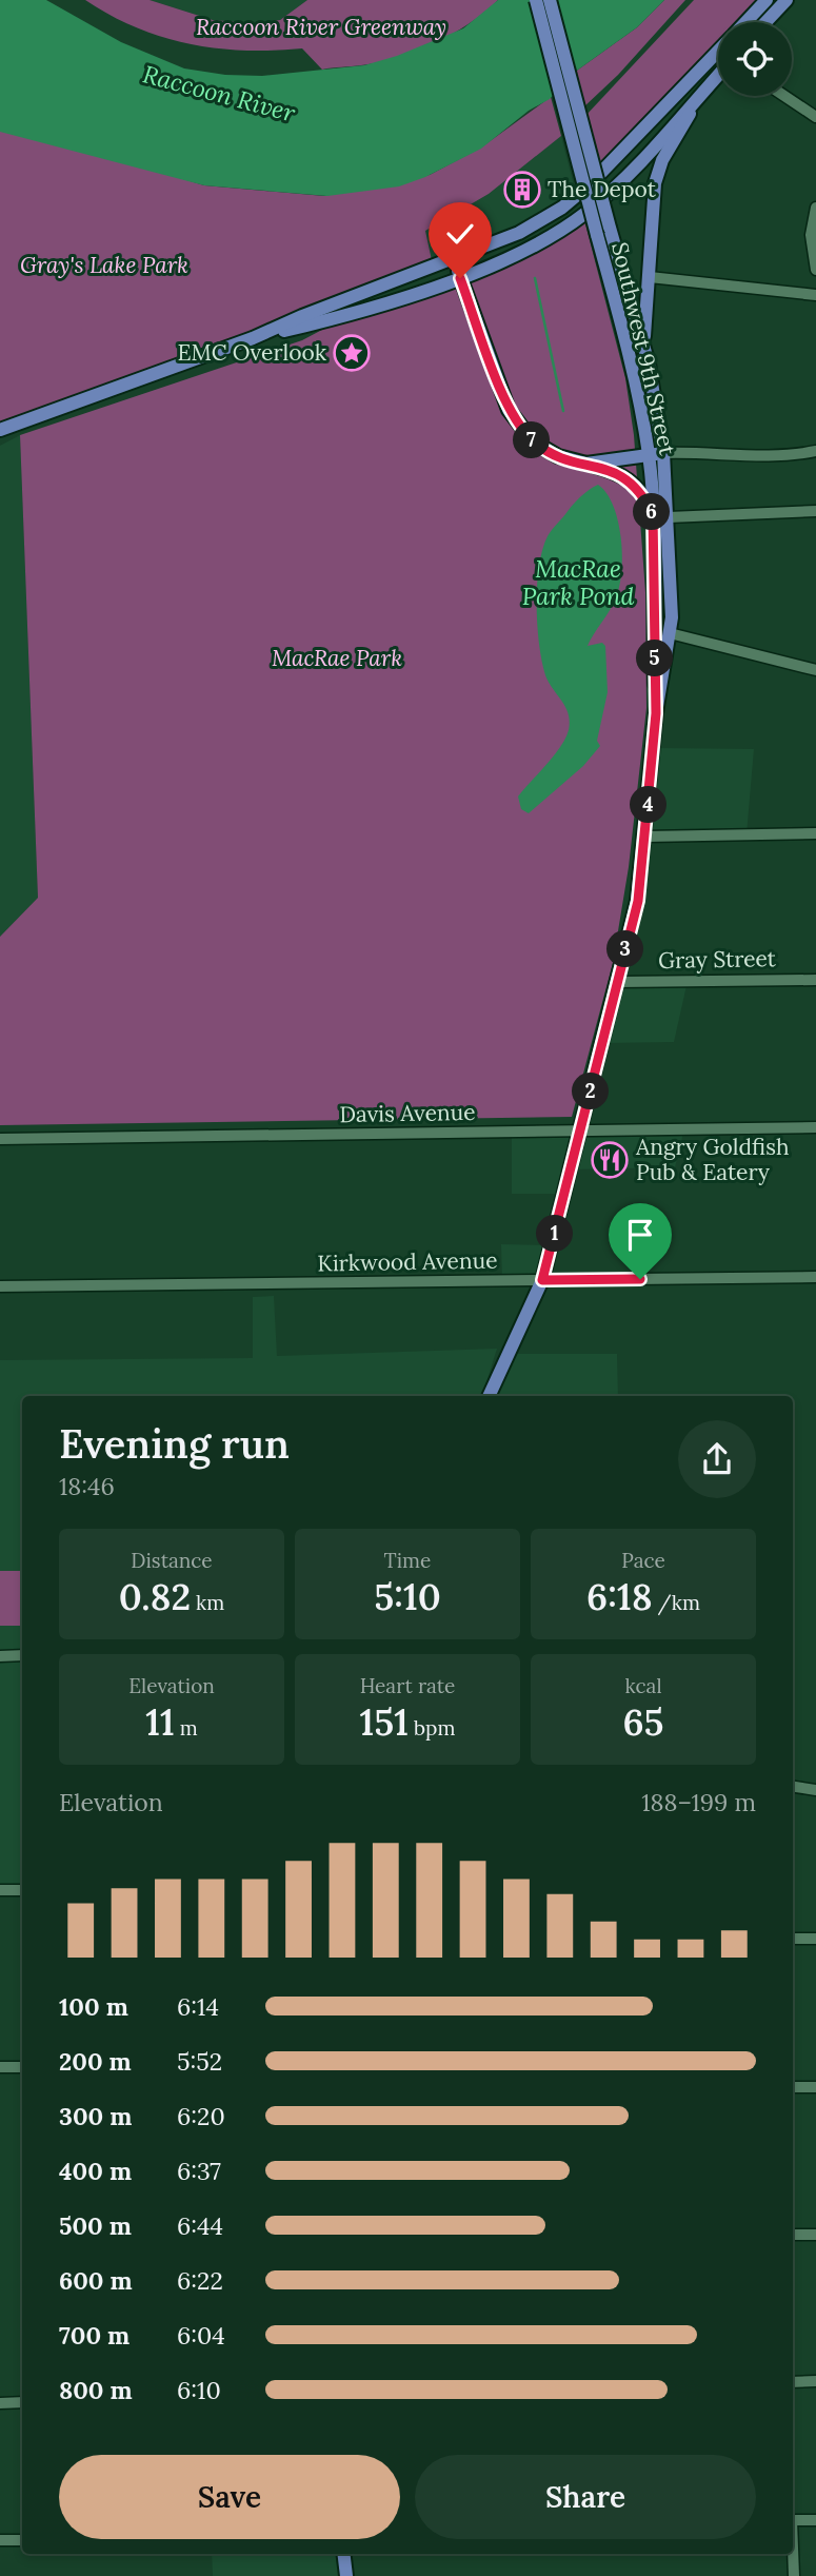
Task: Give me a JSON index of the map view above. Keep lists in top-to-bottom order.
{
  "streets": {
    "main road": ["Southwest 9th Street"],
    "street": ["Gray Street", "Davis Avenue", "Kirkwood Avenue"]
  },
  "crossings": [
    ["Southwest 9th Street", "Gray Street"],
    ["Southwest 9th Street", "Davis Avenue"],
    ["Southwest 9th Street", "Kirkwood Avenue"]
  ],
  "water": ["Raccoon River", "MacRae Park Pond"],
  "parks": ["Raccoon River Greenway", "Gray's Lake Park", "MacRae Park"],
  "places": {
    "building": ["The Depot"],
    "place": ["EMC Overlook"],
    "restaurant": ["Angry Goldfish Pub & Eatery"]
  },
  "page": {
    "pins": [
      "7",
      "6",
      "5",
      "4",
      "3",
      "2",
      "1"
    ],
    "heading": ["Evening run", "18:46"],
    "stats": [
      ["Distance", "0.82 km"],
      ["Time", "5:10"],
      ["Pace", "6:18 /km"],
      ["Elevation", "11 m"],
      ["Heart rate", "151 bpm"],
      ["kcal", "65"]
    ],
    "chart": ["Elevation", "188–199 m"],
    "list": [
      {
        "name": "100 m",
        "note": "6:14"
      },
      {
        "name": "200 m",
        "note": "5:52"
      },
      {
        "name": "300 m",
        "note": "6:20"
      },
      {
        "name": "400 m",
        "note": "6:37"
      },
      {
        "name": "500 m",
        "note": "6:44"
      },
      {
        "name": "600 m",
        "note": "6:22"
      },
      {
        "name": "700 m",
        "note": "6:04"
      },
      {
        "name": "800 m",
        "note": "6:10"
      }
    ],
    "buttons": ["Save", "Share"]
  }
}
